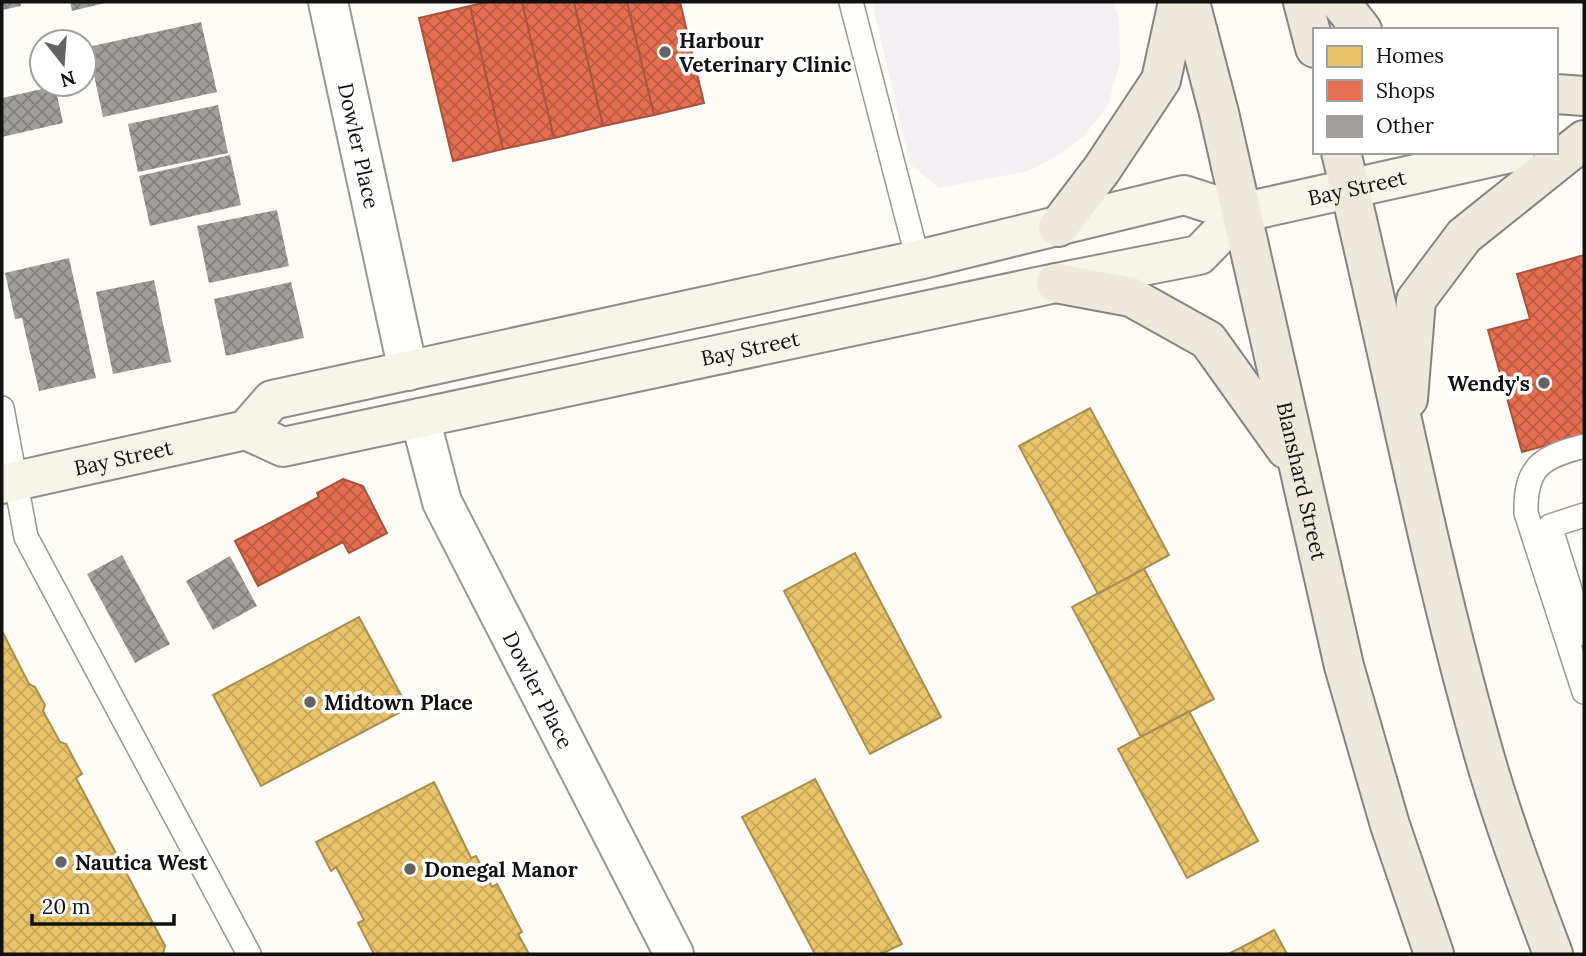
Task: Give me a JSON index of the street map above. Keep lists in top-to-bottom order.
{
  "streets": {
    "main road": ["Bay Street", "Blanshard Street"],
    "street": ["Dowler Place"]
  },
  "crossings": [
    ["Dowler Place", "Bay Street"],
    ["Bay Street", "Blanshard Street"]
  ],
  "places": [
    "Harbour Veterinary Clinic",
    "Wendy's",
    "Midtown Place",
    "Nautica West",
    "Donegal Manor"
  ],
  "legend": ["Homes", "Shops", "Other"],
  "scale_bar": "20 m",
  "north": "bottom"
}
